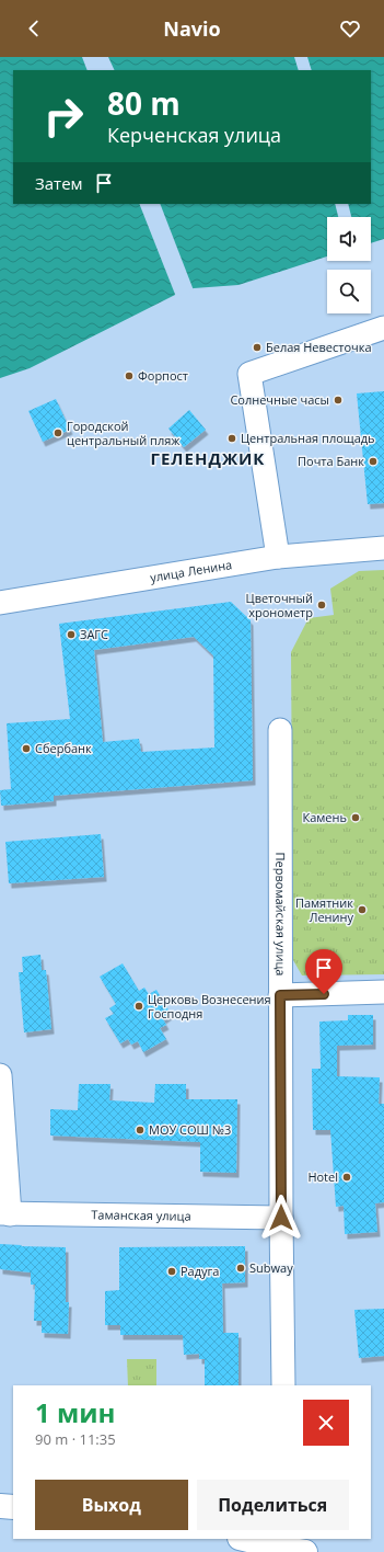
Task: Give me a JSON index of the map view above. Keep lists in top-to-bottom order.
{
  "streets": {
    "street": ["улица Ленина", "Первомайская улица", "Таманская улица"]
  },
  "crossings": [
    ["Первомайская улица", "Таманская улица"]
  ],
  "districts": ["ГЕЛЕНДЖИК"],
  "places": [
    "Белая Невесточка",
    "Форпост",
    "Солнечные часы",
    "Городской центральный пляж",
    "Центральная площадь",
    "Почта Банк",
    "Цветочный хронометр",
    "ЗАГС",
    "Сбербанк",
    "Камень",
    "Памятник Ленину",
    "Церковь Вознесения Господня",
    "МОУ СОШ №3",
    "Hotel",
    "Subway",
    "Радуга"
  ],
  "page": {
    "header": "Navio",
    "turn": ["80 m", "Керченская улица"],
    "then": "Затем",
    "heading": ["1 мин", "90 m · 11:35"],
    "buttons": ["Выход", "Поделиться"]
  }
}
